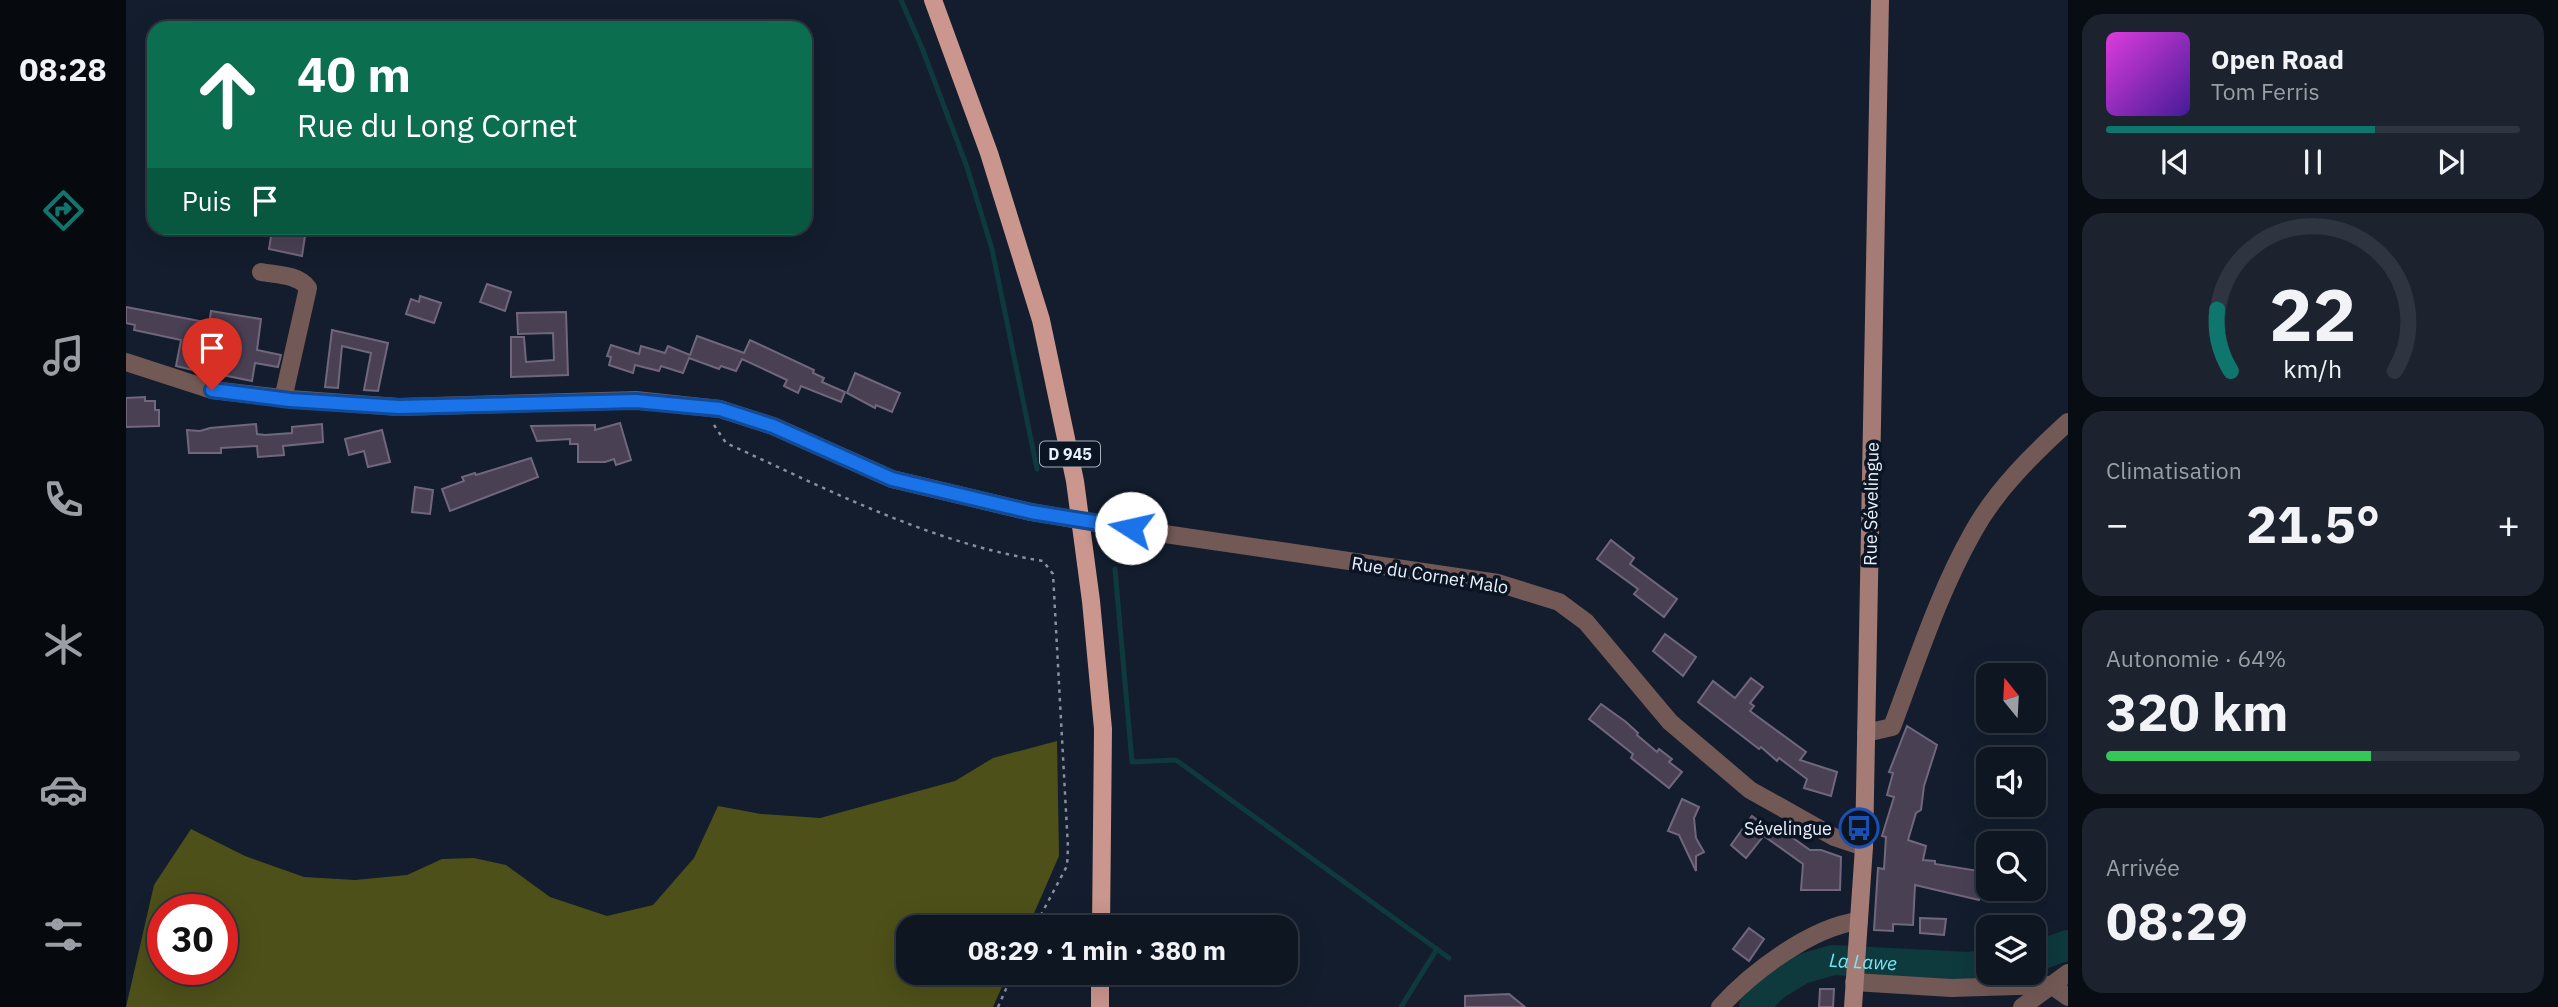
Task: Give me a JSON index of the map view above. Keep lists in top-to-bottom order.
{
  "streets": {
    "main road": ["D 945", "Rue Sévelingue"],
    "street": ["Rue du Cornet Malo"]
  },
  "crossings": [
    ["Rue Sévelingue", "Rue du Cornet Malo"]
  ],
  "water": ["La Lawe"],
  "places": {
    "bus stop": ["Sévelingue"]
  },
  "north": "top",
  "page": {
    "tabs": "08:28",
    "turn": ["40 m", "Rue du Long Cornet"],
    "song": ["Open Road", "Tom Ferris"],
    "then": "Puis",
    "tile": [
      "Climatisation",
      ["Autonomie · 64%", "320 km"],
      ["Arrivée", "08:29"]
    ],
    "heat": ["−", "21.5°", "+"],
    "limit": "30",
    "trip": "08:29 · 1 min · 380 m",
    "gauge": ["22", "km/h"]
  }
}
